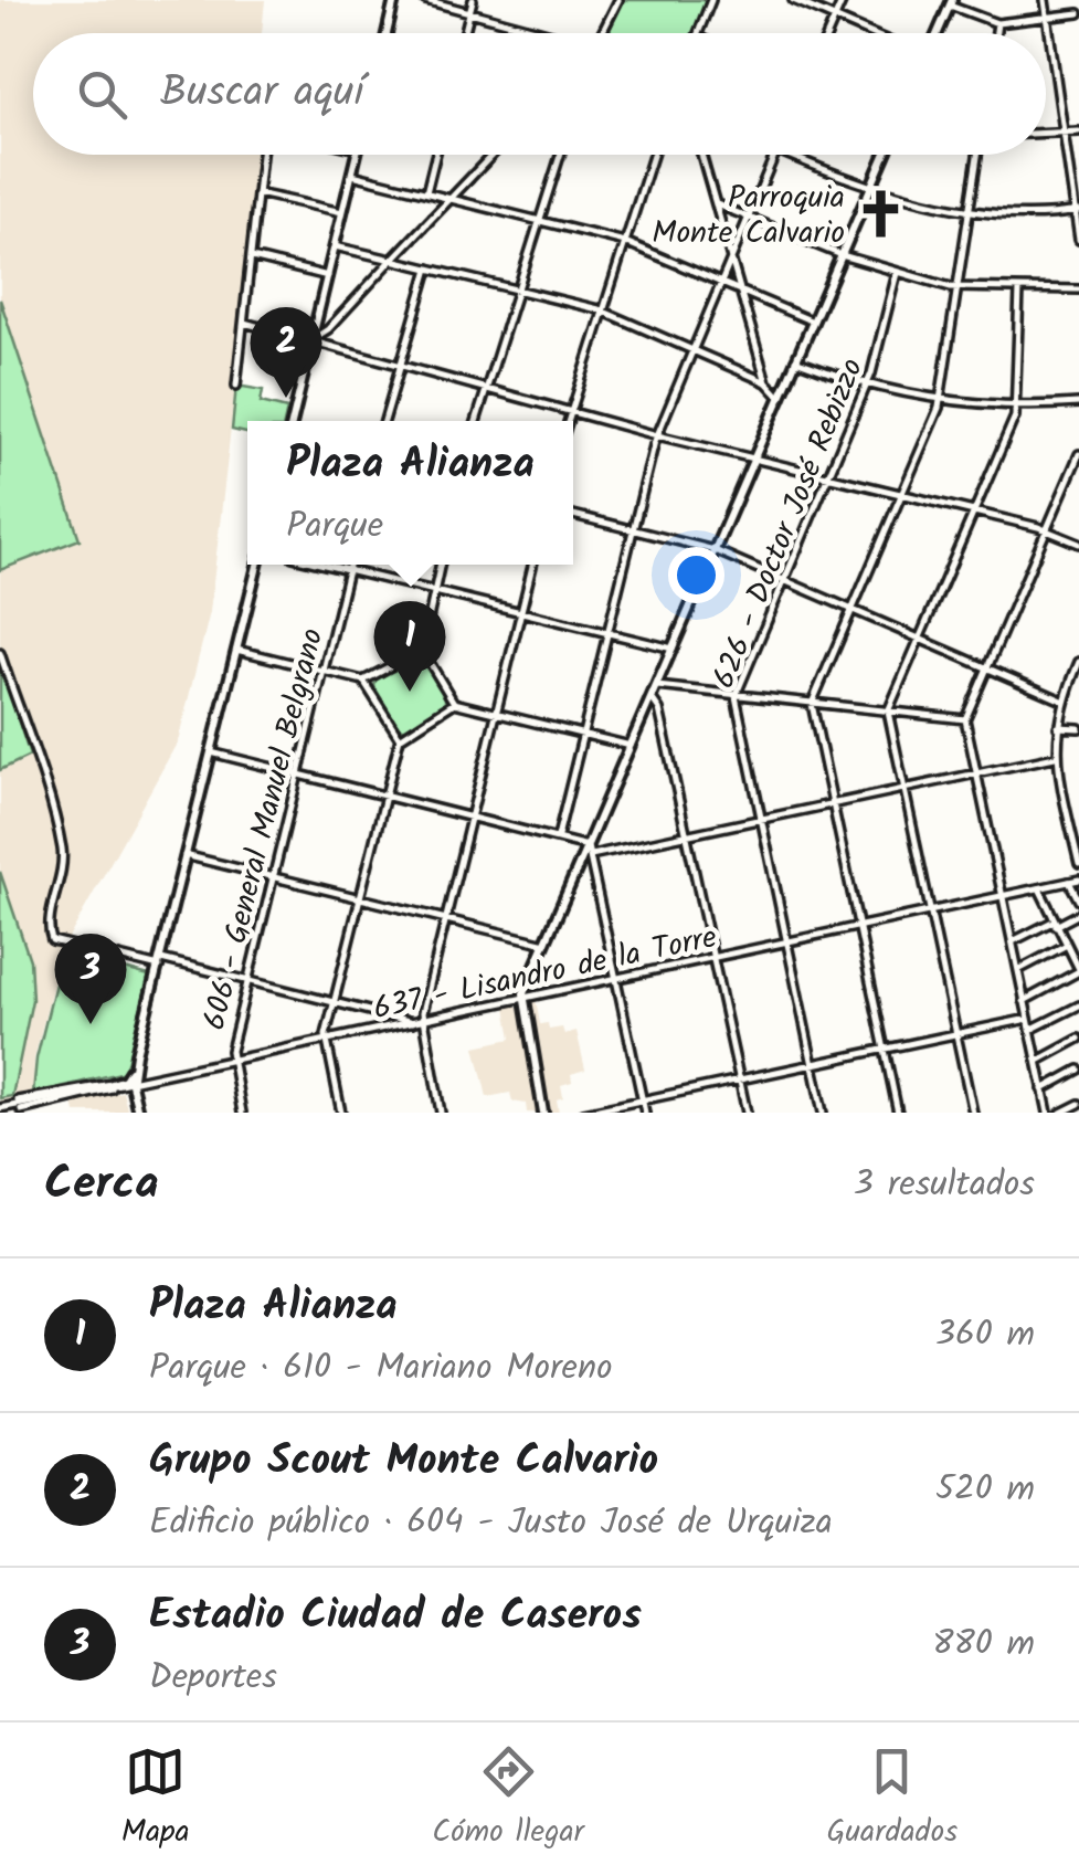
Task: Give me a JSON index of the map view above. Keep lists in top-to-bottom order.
{
  "streets": {
    "street": ["626 - Doctor José Rebizzo", "606 - General Manuel Belgrano", "637 - Lisandro de la Torre"]
  },
  "crossings": [
    ["626 - Doctor José Rebizzo", "637 - Lisandro de la Torre"],
    ["606 - General Manuel Belgrano", "637 - Lisandro de la Torre"]
  ],
  "places": {
    "church": ["Parroquia Monte Calvario"]
  },
  "page": {
    "search": "Buscar aquí",
    "pins": ["2", "1", "3"],
    "popup": ["Plaza Alianza", "Parque"],
    "heading": ["Cerca", "3 resultados"],
    "list": [
      {
        "mark": "1",
        "name": "Plaza Alianza",
        "note": "Parque · 610 - Mariano Moreno",
        "value": "360 m"
      },
      {
        "mark": "2",
        "name": "Grupo Scout Monte Calvario",
        "note": "Edificio público · 604 - Justo José de Urquiza",
        "value": "520 m"
      },
      {
        "mark": "3",
        "name": "Estadio Ciudad de Caseros",
        "note": "Deportes",
        "value": "880 m"
      }
    ],
    "nav": ["Mapa", "Cómo llegar", "Guardados"]
  }
}
